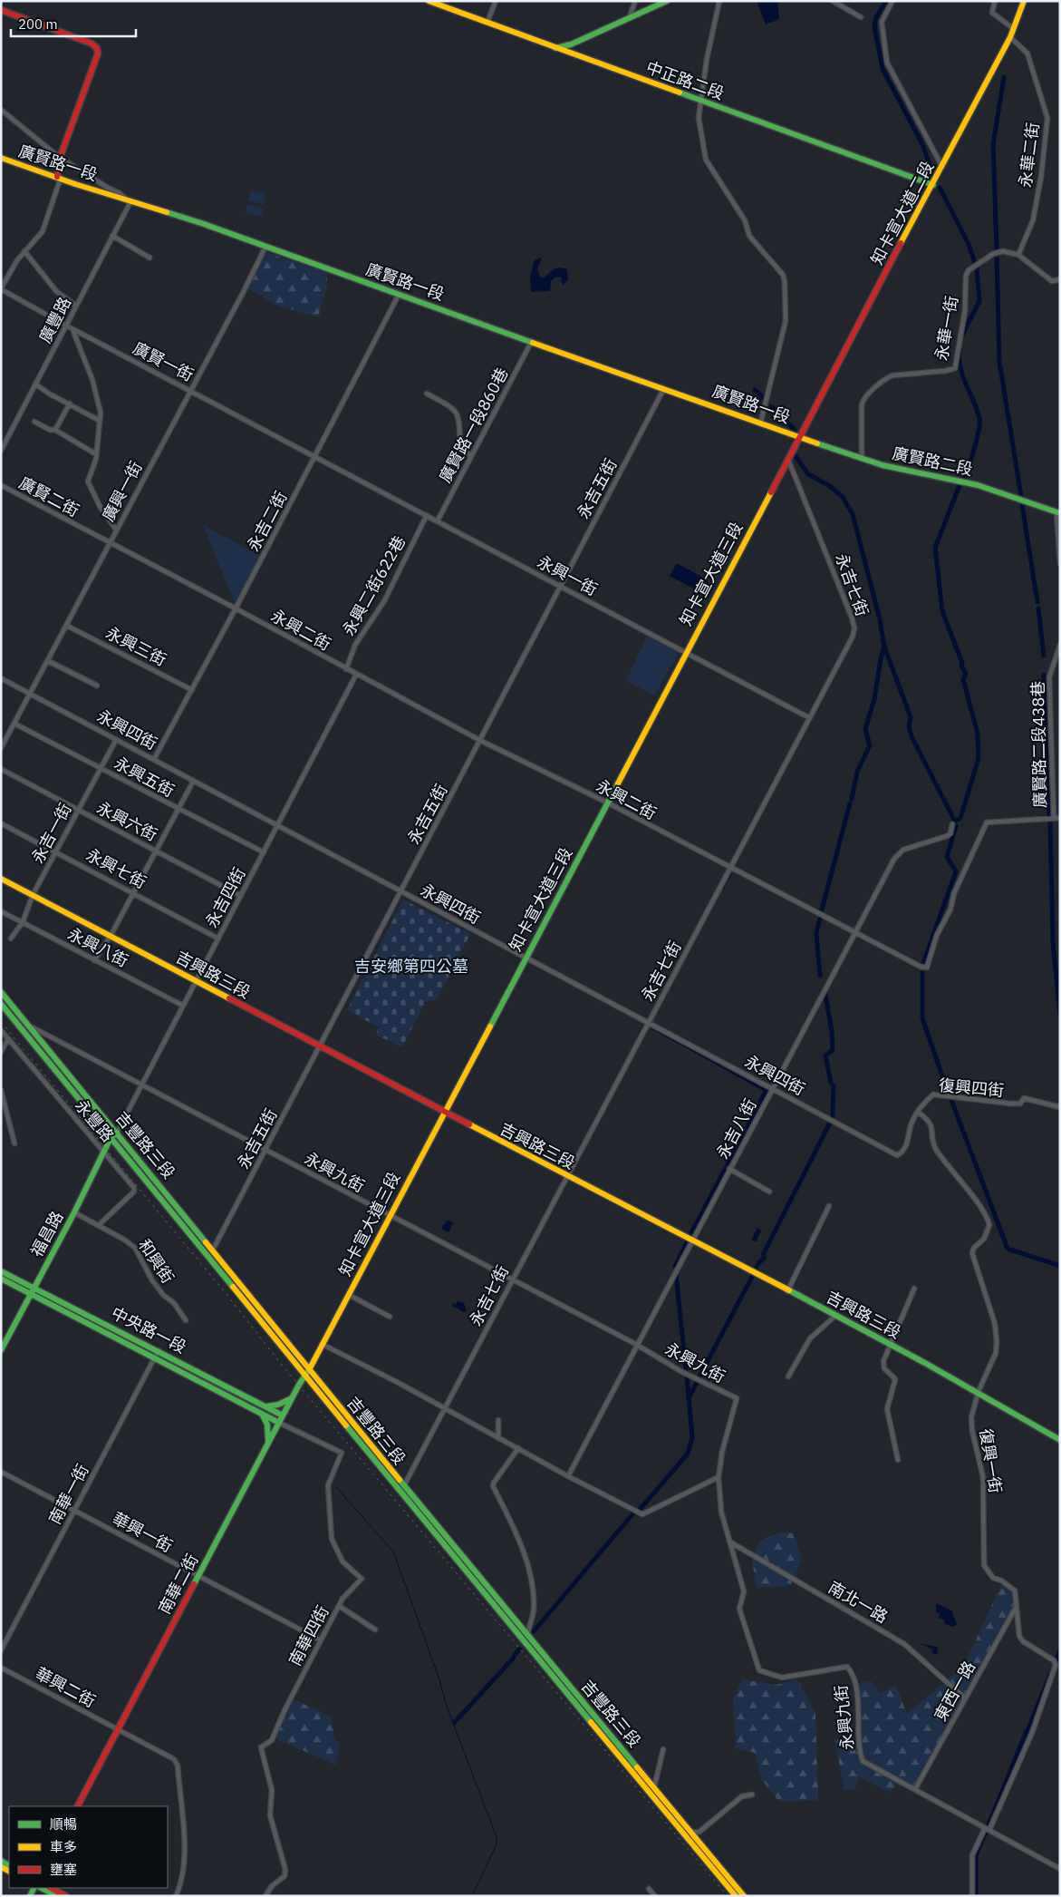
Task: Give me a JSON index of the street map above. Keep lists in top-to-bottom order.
{
  "streets": {
    "street": [
      "中正路二段",
      "永華二街",
      "廣賢路一段",
      "知卡宣大道二段",
      "廣豐路",
      "永華一街",
      "廣賢一街",
      "廣賢路一段860巷",
      "廣賢路二段",
      "永吉五街",
      "廣興一街",
      "廣賢二街",
      "永吉二街",
      "知卡宣大道三段",
      "永興一街",
      "永吉七街",
      "永興二街622巷",
      "永興二街",
      "永興三街",
      "永興四街",
      "廣賢路二段438巷",
      "永興五街",
      "永興六街",
      "永吉一街",
      "永興七街",
      "永吉四街",
      "永興八街",
      "吉興路三段",
      "復興四街",
      "永豐路",
      "永吉八街",
      "吉豐路三段",
      "永興九街",
      "福昌路",
      "和興街",
      "中央路一段",
      "復興一街",
      "南華一街",
      "華興一街",
      "南華二街",
      "南北一路",
      "南華四街",
      "華興二街",
      "東西一路"
    ]
  },
  "crossings": [
    ["中正路二段", "知卡宣大道二段"],
    ["永華二街", "知卡宣大道二段"],
    ["永華二街", "永華一街"],
    ["廣賢路一段", "知卡宣大道二段"],
    ["廣賢路一段", "廣豐路"],
    ["廣賢路一段", "廣賢路一段860巷"],
    ["廣賢路一段", "廣賢路二段"],
    ["廣賢路一段", "永吉五街"],
    ["廣賢路一段", "廣興一街"],
    ["廣賢路一段", "永吉二街"],
    ["廣賢路一段", "知卡宣大道三段"],
    ["知卡宣大道二段", "廣賢路二段"],
    ["知卡宣大道二段", "知卡宣大道三段"],
    ["廣豐路", "廣賢一街"],
    ["永華一街", "廣賢路二段"],
    ["廣賢一街", "廣興一街"],
    ["廣賢一街", "永吉二街"],
    ["廣賢一街", "永興一街"],
    ["廣賢路一段860巷", "永興一街"],
    ["廣賢路二段", "知卡宣大道三段"],
    ["永吉五街", "永興一街"],
    ["永吉五街", "永興二街"],
    ["永吉五街", "永興四街"],
    ["永吉五街", "吉興路三段"],
    ["永吉五街", "吉豐路三段"],
    ["永吉五街", "永興九街"],
    ["廣興一街", "廣賢二街"],
    ["廣興一街", "永興二街"],
    ["廣興一街", "永興三街"],
    ["廣興一街", "永興四街"],
    ["廣興一街", "永興五街"],
    ["廣賢二街", "永興二街"],
    ["永吉二街", "永興一街"],
    ["永吉二街", "永興二街"],
    ["永吉二街", "永興三街"],
    ["永吉二街", "永興四街"],
    ["知卡宣大道三段", "永興一街"],
    ["知卡宣大道三段", "永吉七街"],
    ["知卡宣大道三段", "永興二街"],
    ["知卡宣大道三段", "永興四街"],
    ["知卡宣大道三段", "吉興路三段"],
    ["知卡宣大道三段", "吉豐路三段"],
    ["知卡宣大道三段", "永興九街"],
    ["知卡宣大道三段", "南華二街"],
    ["永興一街", "永吉七街"],
    ["永興一街", "永興二街622巷"],
    ["永吉七街", "永興二街"],
    ["永吉七街", "永興四街"],
    ["永吉七街", "吉興路三段"],
    ["永吉七街", "吉豐路三段"],
    ["永吉七街", "永興九街"],
    ["永興二街622巷", "永興二街"],
    ["永興二街", "廣賢路二段438巷"],
    ["永興二街", "永吉四街"],
    ["永興二街", "永吉八街"],
    ["永興四街", "永吉一街"],
    ["永興四街", "永吉四街"],
    ["永興四街", "復興四街"],
    ["永興四街", "永吉八街"],
    ["永興五街", "永吉一街"],
    ["永興五街", "永吉四街"],
    ["永興六街", "永吉一街"],
    ["永興六街", "永吉四街"],
    ["永吉一街", "永興七街"],
    ["永吉一街", "永興八街"],
    ["永吉一街", "吉興路三段"],
    ["永興七街", "永吉四街"],
    ["永吉四街", "永興八街"],
    ["永吉四街", "吉興路三段"],
    ["永吉四街", "吉豐路三段"],
    ["永吉四街", "永興九街"],
    ["永吉四街", "福昌路"],
    ["吉興路三段", "永吉八街"],
    ["吉興路三段", "復興一街"],
    ["復興四街", "復興一街"],
    ["永豐路", "福昌路"],
    ["永豐路", "和興街"],
    ["永吉八街", "永興九街"],
    ["吉豐路三段", "永興九街"],
    ["吉豐路三段", "福昌路"],
    ["吉豐路三段", "南華二街"],
    ["永興九街", "復興一街"],
    ["永興九街", "南北一路"],
    ["永興九街", "東西一路"],
    ["福昌路", "和興街"],
    ["福昌路", "中央路一段"],
    ["中央路一段", "南華一街"],
    ["中央路一段", "南華二街"],
    ["中央路一段", "南華四街"],
    ["復興一街", "東西一路"],
    ["南華一街", "華興一街"],
    ["華興一街", "南華二街"],
    ["華興一街", "南華四街"],
    ["南華二街", "南華四街"],
    ["南華二街", "華興二街"],
    ["南北一路", "東西一路"]
  ],
  "parks": ["吉安鄉第四公墓"],
  "legend": ["順暢", "車多", "壅塞"],
  "scale_bar": "200 m"
}
